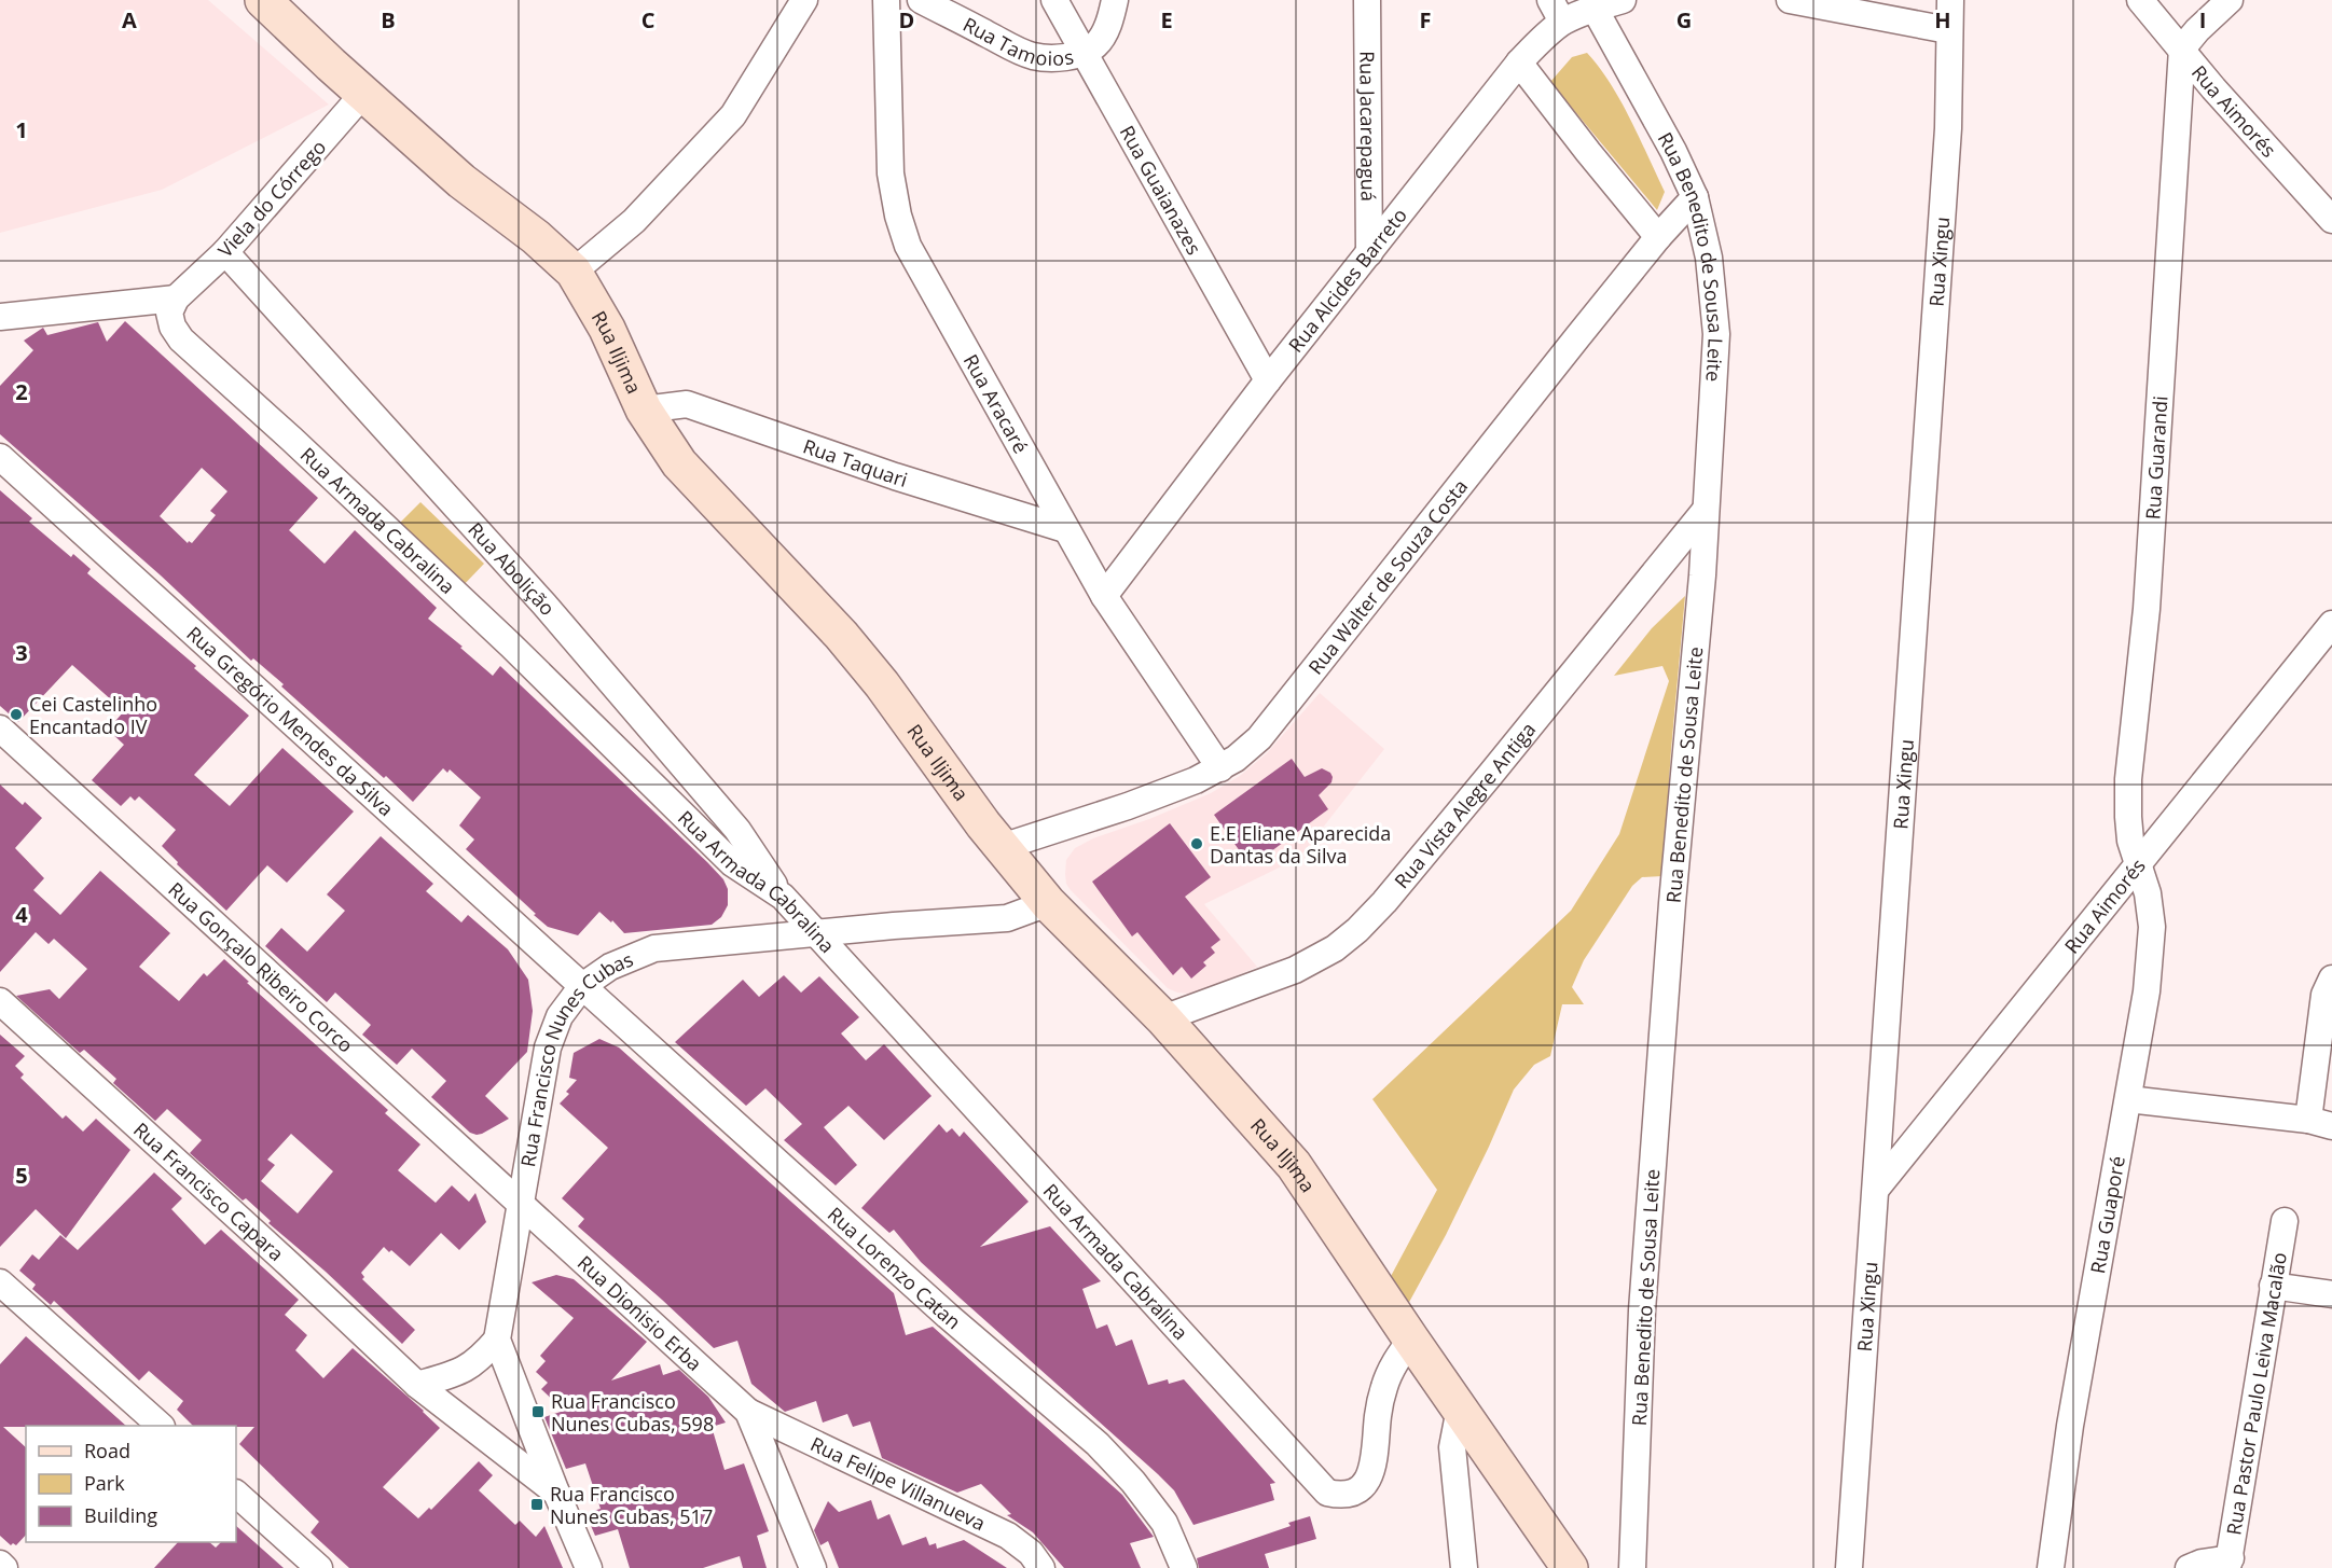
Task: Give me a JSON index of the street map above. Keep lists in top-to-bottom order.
{
  "streets": {
    "main road": ["Rua Iljima"],
    "street": [
      "Rua Tamoios",
      "Rua Aimorés",
      "Rua Jacarepaguá",
      "Rua Guaianazes",
      "Viela do Córrego",
      "Rua Benedito de Sousa Leite",
      "Rua Xingu",
      "Rua Alcides Barreto",
      "Rua Aracaré",
      "Rua Guarandi",
      "Rua Taquari",
      "Rua Armada Cabralina",
      "Rua Abolição",
      "Rua Walter de Souza Costa",
      "Rua Gregório Mendes da Silva",
      "Rua Vista Alegre Antiga",
      "Rua Gonçalo Ribeiro Corco",
      "Rua Francisco Nunes Cubas",
      "Rua Francisco Capara",
      "Rua Guaporé",
      "Rua Lorenzo Catan",
      "Rua Dionisio Erba",
      "Rua Pastor Paulo Leiva Macalão",
      "Rua Felipe Villanueva"
    ]
  },
  "crossings": [
    ["Rua Tamoios", "Rua Guaianazes"],
    ["Rua Aimorés", "Rua Xingu"],
    ["Rua Aimorés", "Rua Guarandi"],
    ["Rua Aimorés", "Rua Guaporé"],
    ["Rua Jacarepaguá", "Rua Alcides Barreto"],
    ["Rua Guaianazes", "Rua Alcides Barreto"],
    ["Viela do Córrego", "Rua Iljima"],
    ["Viela do Córrego", "Rua Armada Cabralina"],
    ["Viela do Córrego", "Rua Abolição"],
    ["Rua Benedito de Sousa Leite", "Rua Alcides Barreto"],
    ["Rua Benedito de Sousa Leite", "Rua Walter de Souza Costa"],
    ["Rua Benedito de Sousa Leite", "Rua Vista Alegre Antiga"],
    ["Rua Alcides Barreto", "Rua Aracaré"],
    ["Rua Iljima", "Rua Taquari"],
    ["Rua Iljima", "Rua Armada Cabralina"],
    ["Rua Iljima", "Rua Walter de Souza Costa"],
    ["Rua Iljima", "Rua Vista Alegre Antiga"],
    ["Rua Iljima", "Rua Francisco Nunes Cubas"],
    ["Rua Aracaré", "Rua Taquari"],
    ["Rua Aracaré", "Rua Walter de Souza Costa"],
    ["Rua Guarandi", "Rua Guaporé"],
    ["Rua Armada Cabralina", "Rua Abolição"],
    ["Rua Armada Cabralina", "Rua Francisco Nunes Cubas"],
    ["Rua Gregório Mendes da Silva", "Rua Francisco Nunes Cubas"],
    ["Rua Gregório Mendes da Silva", "Rua Lorenzo Catan"],
    ["Rua Gonçalo Ribeiro Corco", "Rua Francisco Nunes Cubas"],
    ["Rua Gonçalo Ribeiro Corco", "Rua Dionisio Erba"],
    ["Rua Francisco Nunes Cubas", "Rua Lorenzo Catan"],
    ["Rua Francisco Nunes Cubas", "Rua Dionisio Erba"],
    ["Rua Dionisio Erba", "Rua Felipe Villanueva"]
  ],
  "places": {
    "other": ["Cei Castelinho Encantado IV", "E.E Eliane Aparecida Dantas da Silva"],
    "transit": ["Rua Francisco Nunes Cubas, 598", "Rua Francisco Nunes Cubas, 517"]
  },
  "legend": ["Road", "Park", "Building"],
  "grid": {
    "columns": [
      "A",
      "B",
      "C",
      "D",
      "E",
      "F",
      "G",
      "H",
      "I"
    ],
    "rows": [
      "1",
      "2",
      "3",
      "4",
      "5"
    ]
  }
}
